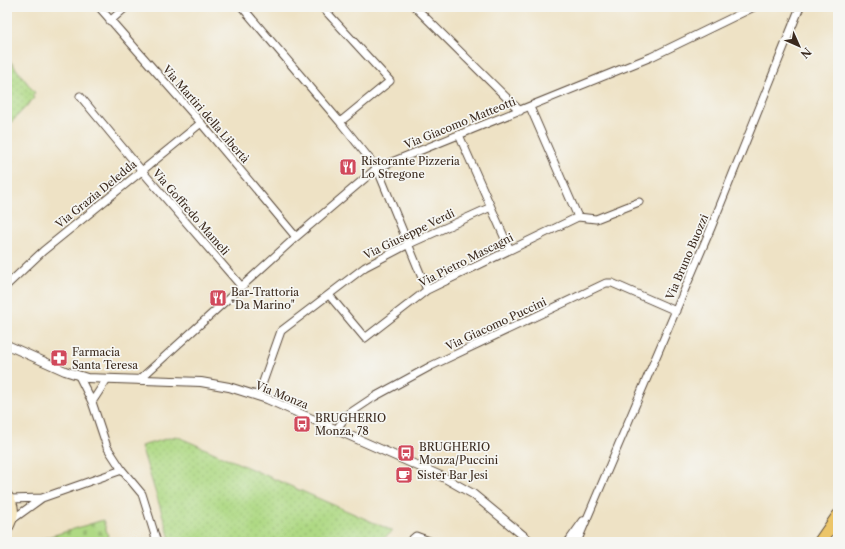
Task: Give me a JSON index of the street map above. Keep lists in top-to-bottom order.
{
  "streets": {
    "street": [
      "Via Martiri della Libertà",
      "Via Giacomo Matteotti",
      "Via Grazia Deledda",
      "Via Goffredo Mameli",
      "Via Giuseppe Verdi",
      "Via Bruno Buozzi",
      "Via Pietro Mascagni",
      "Via Giacomo Puccini",
      "Via Monza"
    ]
  },
  "crossings": [
    ["Via Martiri della Libertà", "Via Giacomo Matteotti"],
    ["Via Martiri della Libertà", "Via Grazia Deledda"],
    ["Via Giacomo Matteotti", "Via Goffredo Mameli"],
    ["Via Giacomo Matteotti", "Via Monza"],
    ["Via Grazia Deledda", "Via Goffredo Mameli"],
    ["Via Giuseppe Verdi", "Via Pietro Mascagni"],
    ["Via Giuseppe Verdi", "Via Monza"],
    ["Via Bruno Buozzi", "Via Giacomo Puccini"],
    ["Via Giacomo Puccini", "Via Monza"]
  ],
  "places": {
    "restaurant": ["Ristorante Pizzeria Lo Stregone", "Bar-Trattoria \"Da Marino\""],
    "pharmacy": ["Farmacia Santa Teresa"],
    "bus stop": ["BRUGHERIO Monza, 78", "BRUGHERIO Monza/Puccini"],
    "cafe": ["Sister Bar Jesi"]
  },
  "north": "bottom right"
}
